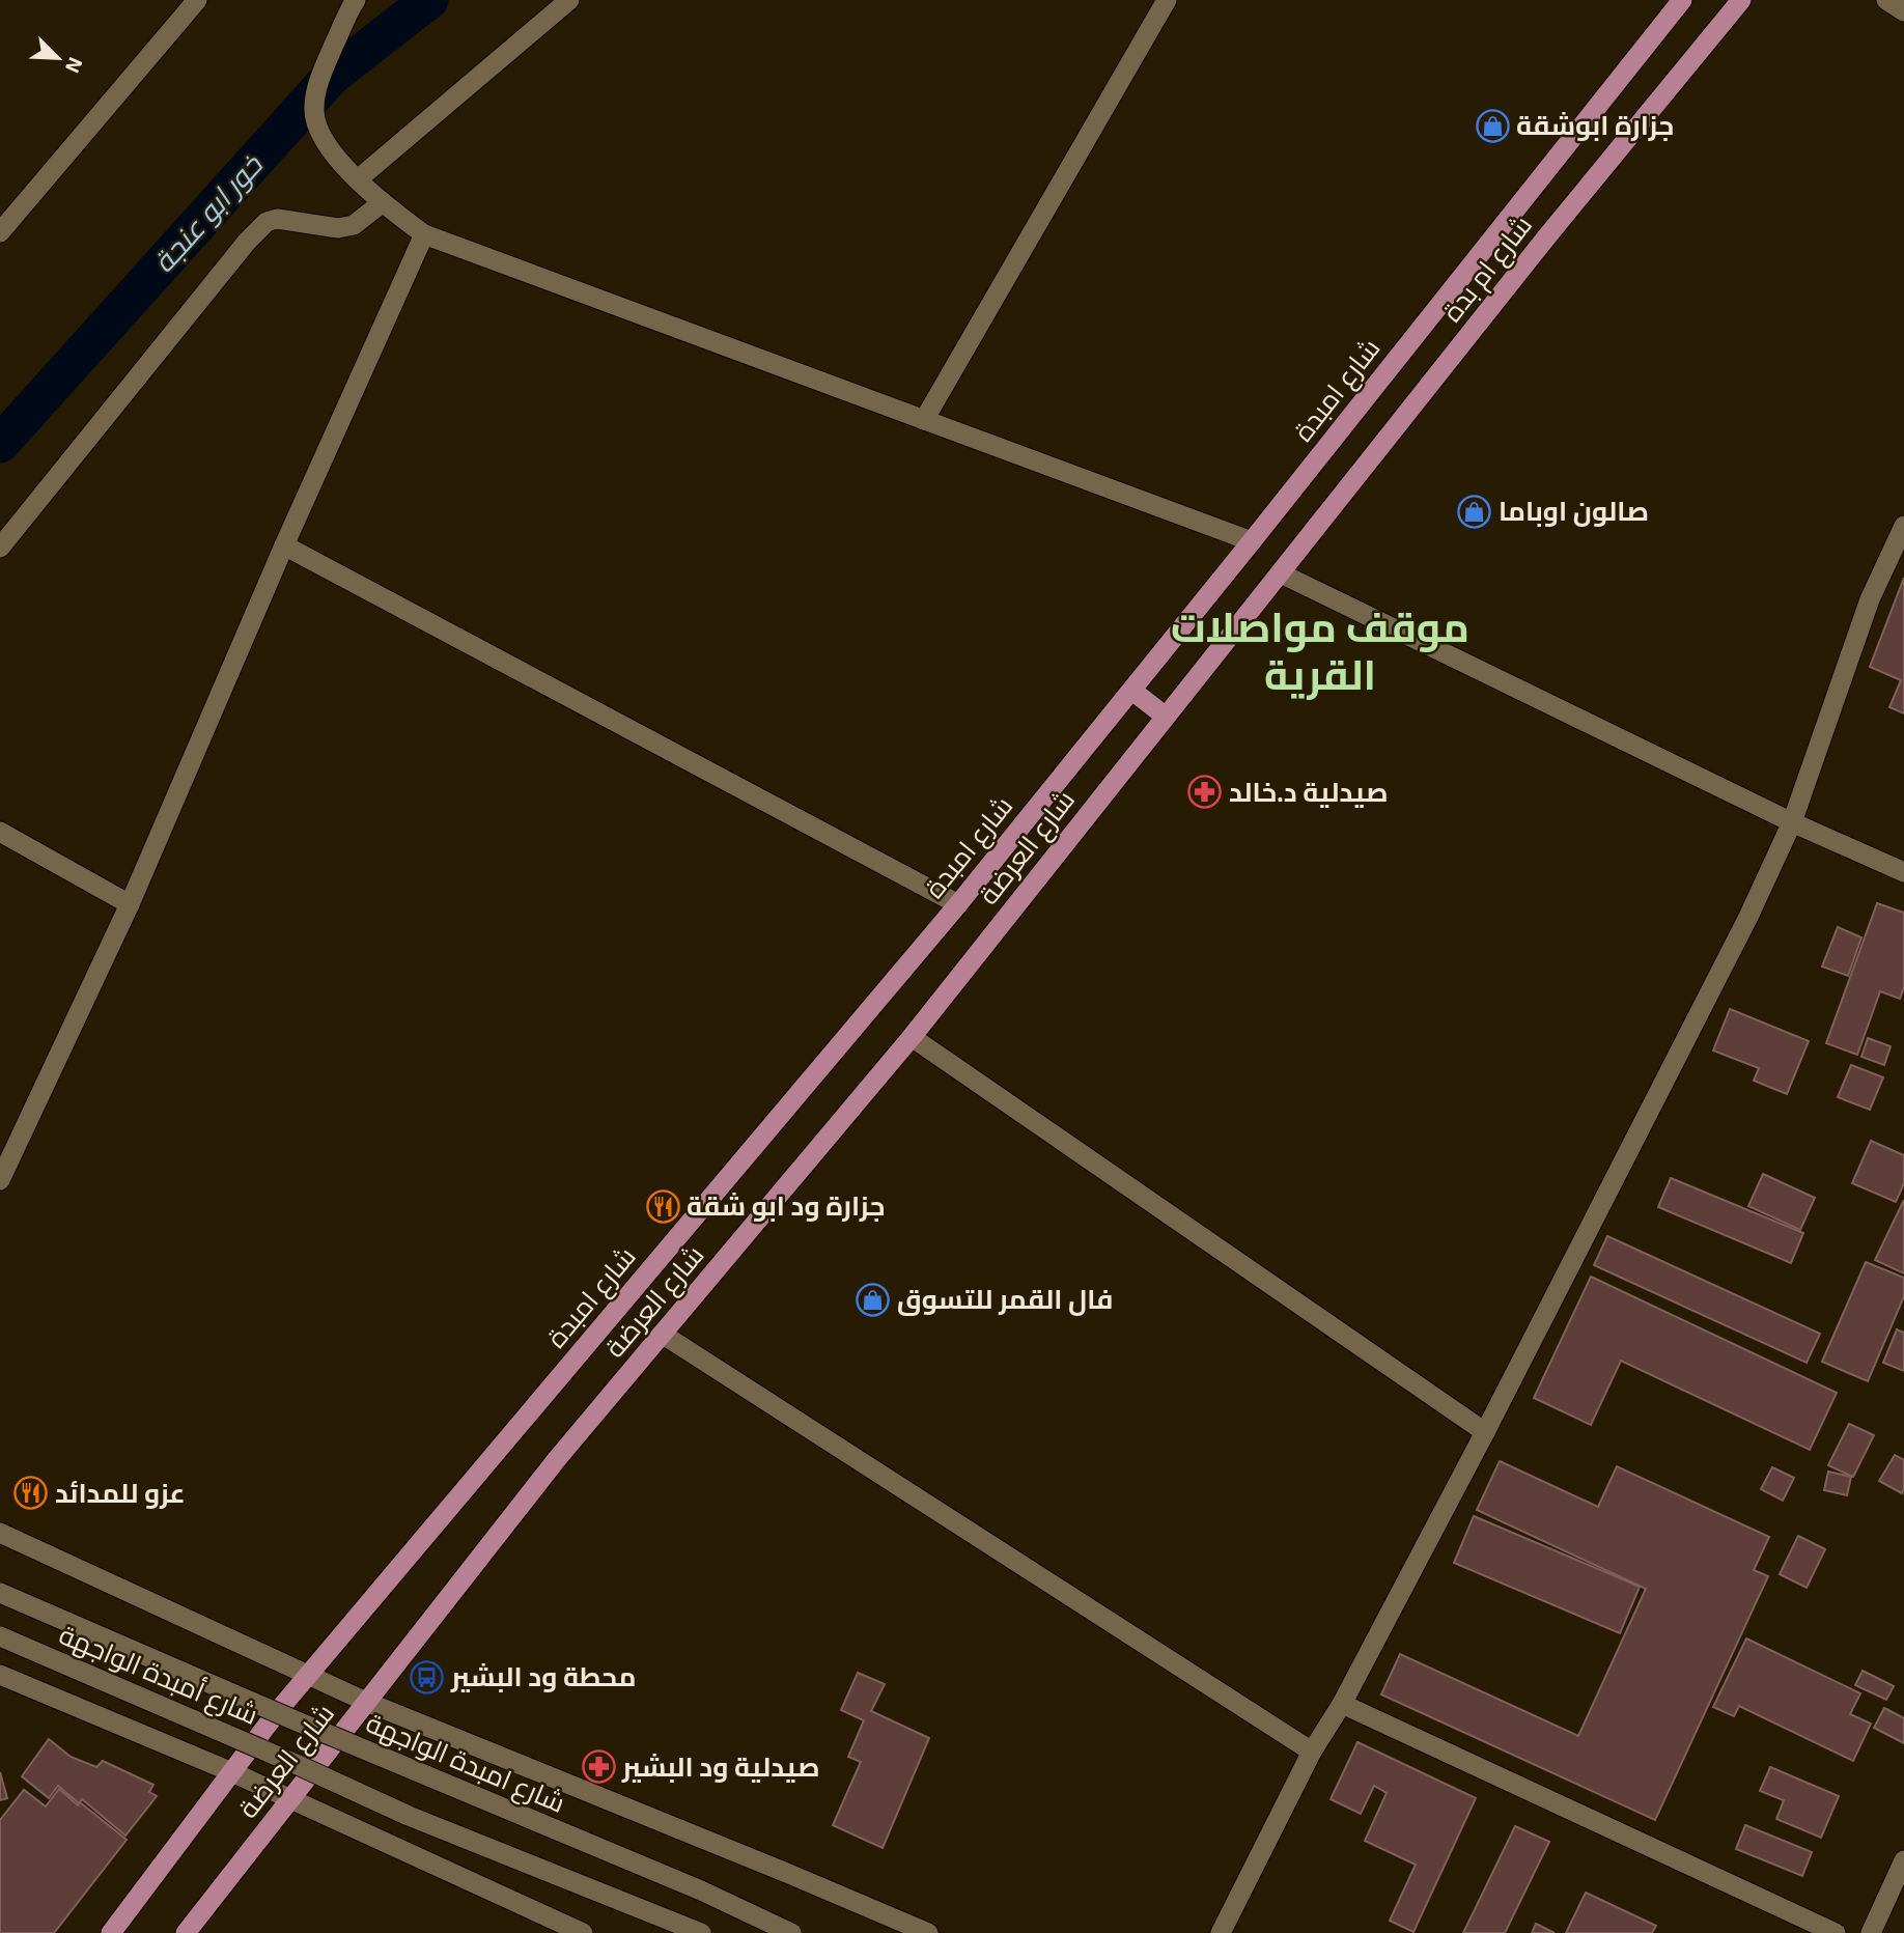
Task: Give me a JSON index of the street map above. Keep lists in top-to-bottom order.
{
  "streets": {
    "main road": ["شارع ام بدة", "شارع امبدة", "شارع العرضة"],
    "street": ["شارع أمبدة الواجهة", "شارع امبدة الواجهة"]
  },
  "crossings": [
    ["شارع ام بدة", "شارع العرضة"],
    ["شارع امبدة", "شارع العرضة"]
  ],
  "districts": ["موقف مواصلات القرية"],
  "water": ["خور ابو عنجة"],
  "places": {
    "shop": ["جزارة ابوشقة", "صالون اوباما", "فال القمر للتسوق"],
    "pharmacy": ["صيدلية د.خالد", "صيدلية ود البشير"],
    "restaurant": ["جزارة ود ابو شقة", "عزو للمدائد"],
    "bus stop": ["محطة ود البشير"]
  },
  "north": "bottom right"
}
